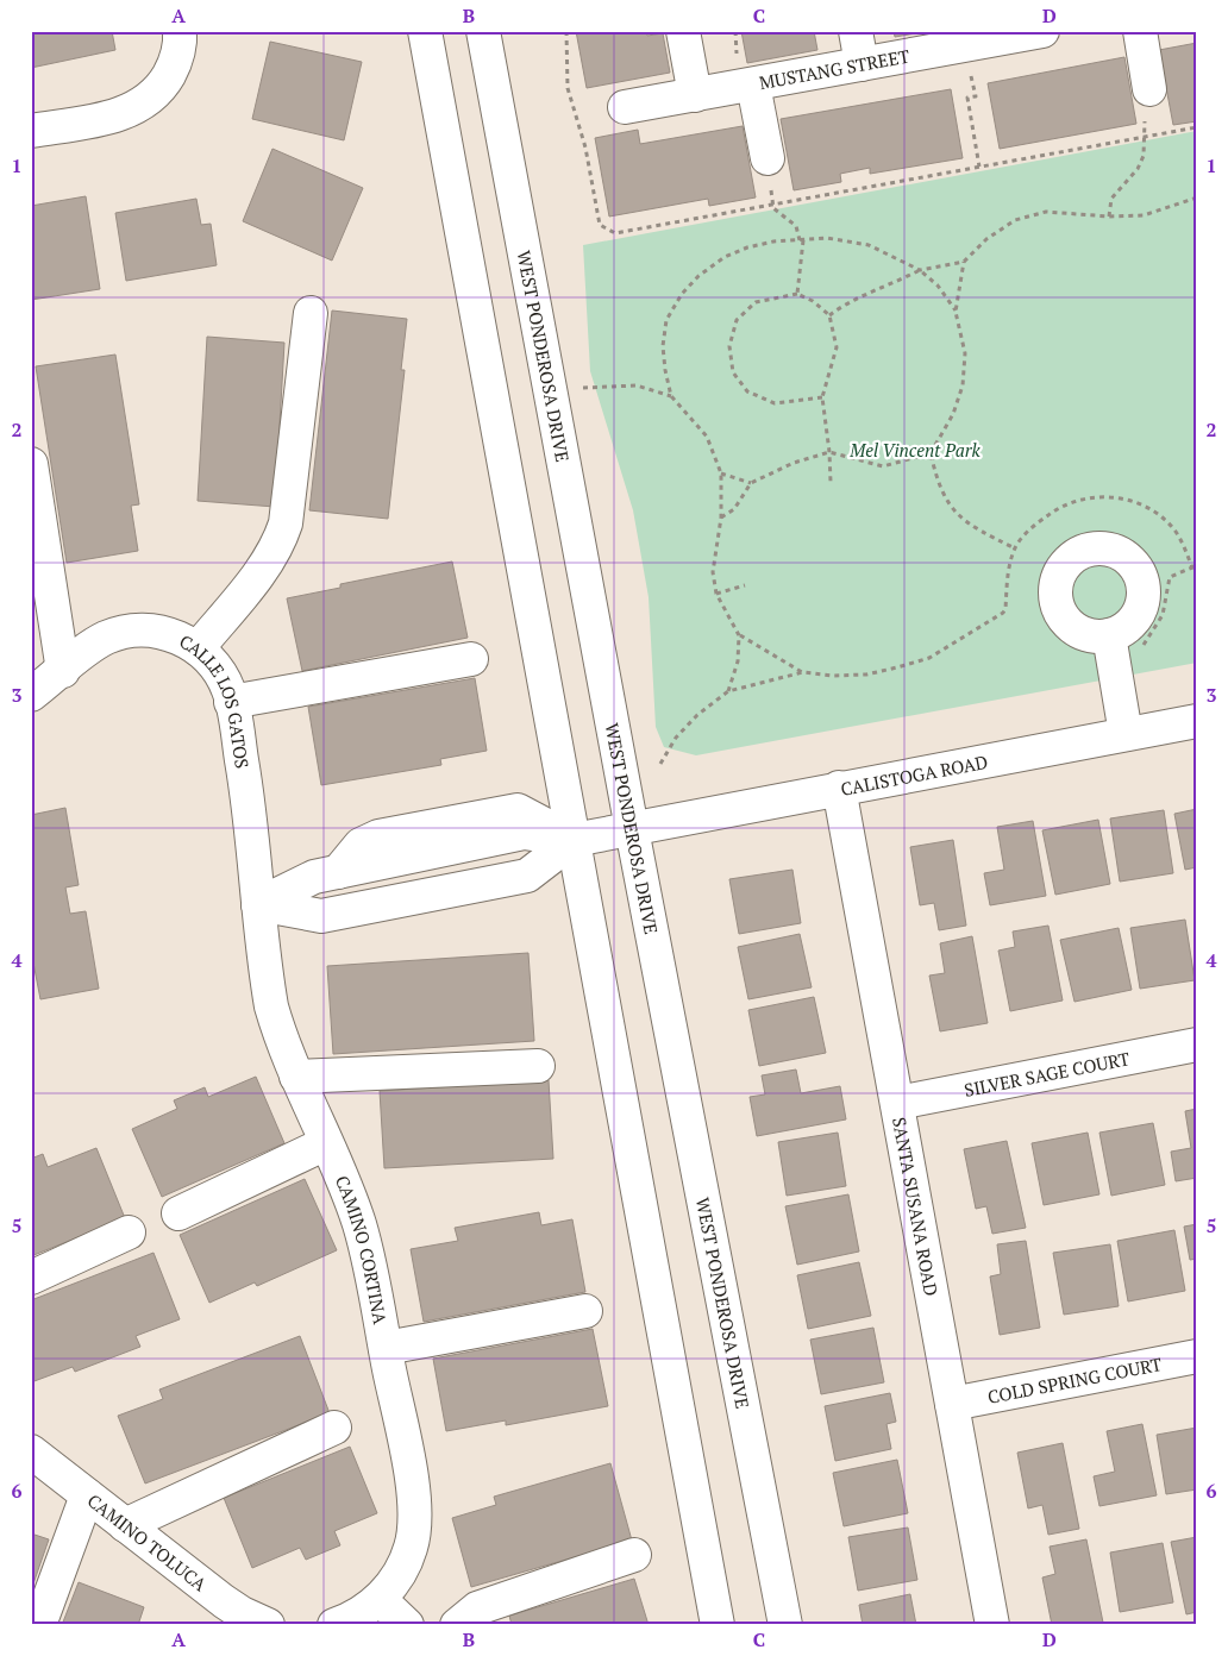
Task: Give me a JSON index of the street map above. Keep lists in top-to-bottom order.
{
  "streets": {
    "street": [
      "MUSTANG STREET",
      "WEST PONDEROSA DRIVE",
      "CALLE LOS GATOS",
      "CALISTOGA ROAD",
      "SILVER SAGE COURT",
      "SANTA SUSANA ROAD",
      "CAMINO CORTINA",
      "COLD SPRING COURT",
      "CAMINO TOLUCA"
    ]
  },
  "crossings": [
    ["WEST PONDEROSA DRIVE", "CALISTOGA ROAD"],
    ["CALLE LOS GATOS", "CAMINO CORTINA"],
    ["CALISTOGA ROAD", "SANTA SUSANA ROAD"],
    ["SILVER SAGE COURT", "SANTA SUSANA ROAD"],
    ["SANTA SUSANA ROAD", "COLD SPRING COURT"]
  ],
  "parks": ["Mel Vincent Park"],
  "grid": {
    "columns": [
      "A",
      "B",
      "C",
      "D"
    ],
    "rows": [
      "1",
      "2",
      "3",
      "4",
      "5",
      "6"
    ]
  }
}
